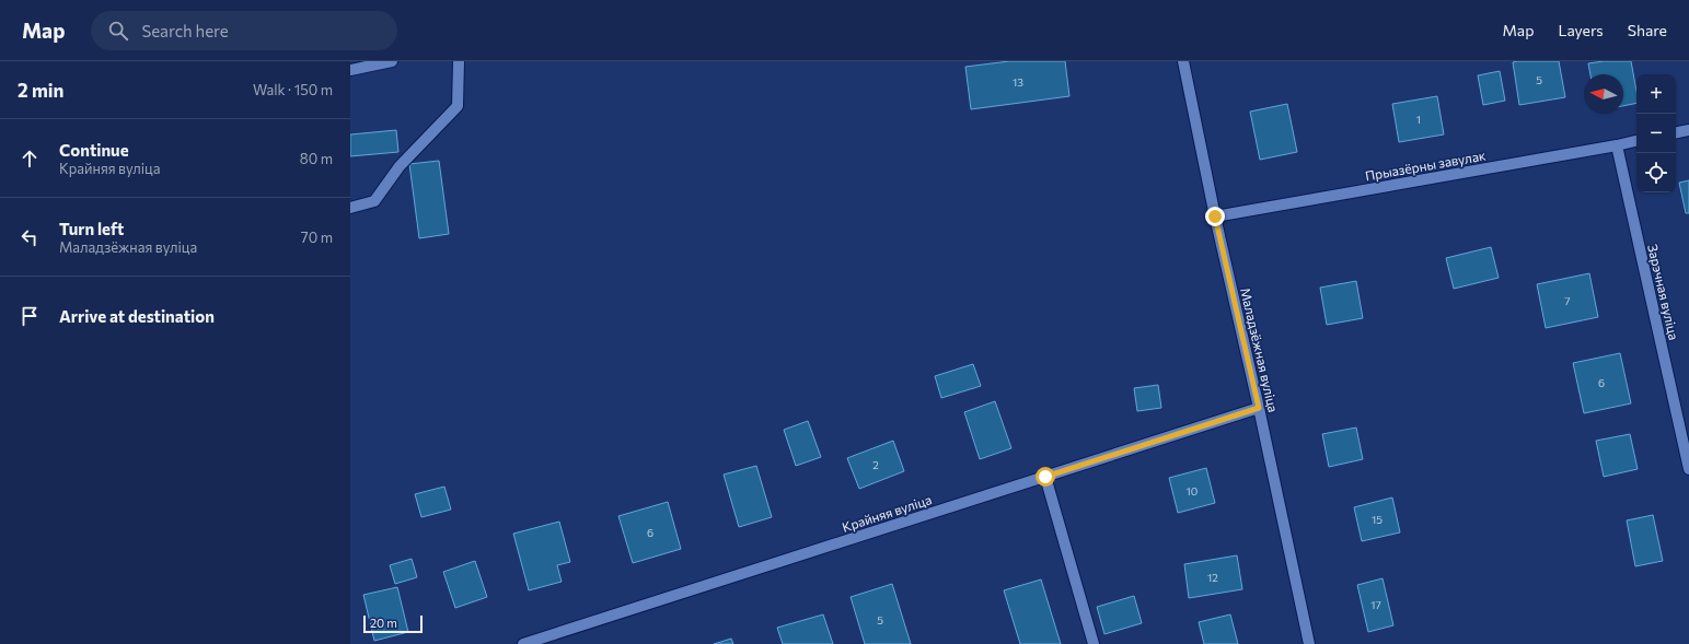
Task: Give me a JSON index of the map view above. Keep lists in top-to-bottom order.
{
  "streets": {
    "street": [
      "Прыазёрны завулак",
      "Зарэчная вуліца",
      "Маладзёжная вуліца",
      "Крайняя вуліца"
    ]
  },
  "crossings": [
    ["Прыазёрны завулак", "Зарэчная вуліца"],
    ["Прыазёрны завулак", "Маладзёжная вуліца"],
    ["Маладзёжная вуліца", "Крайняя вуліца"]
  ],
  "house_numbers": [
    "5",
    "13",
    "1",
    "7",
    "6",
    "2",
    "10",
    "15",
    "6",
    "12",
    "17",
    "5"
  ],
  "scale_bar": "20 m",
  "north": "left",
  "page": {
    "header": "Map",
    "search": "Search here",
    "nav": ["Map", "Layers", "Share"],
    "heading": ["2 min", "Walk · 150 m"],
    "map_buttons": ["+", "−"],
    "list": [
      ["Continue", "Крайняя вуліца", "80 m"],
      ["Turn left", "Маладзёжная вуліца", "70 m"],
      "Arrive at destination"
    ],
    "scale": "20 m"
  }
}
